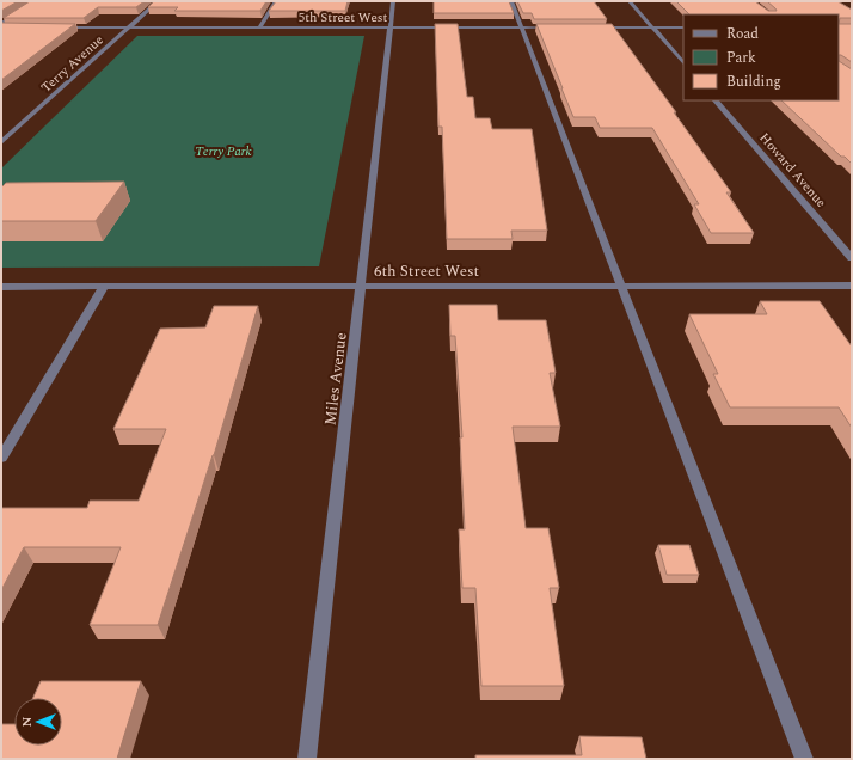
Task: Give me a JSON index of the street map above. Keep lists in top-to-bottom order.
{
  "streets": {
    "street": [
      "5th Street West",
      "Terry Avenue",
      "Howard Avenue",
      "6th Street West",
      "Miles Avenue"
    ]
  },
  "crossings": [
    ["5th Street West", "Terry Avenue"],
    ["5th Street West", "Miles Avenue"],
    ["6th Street West", "Miles Avenue"]
  ],
  "parks": ["Terry Park"],
  "legend": ["Road", "Park", "Building"],
  "north": "left"
}
